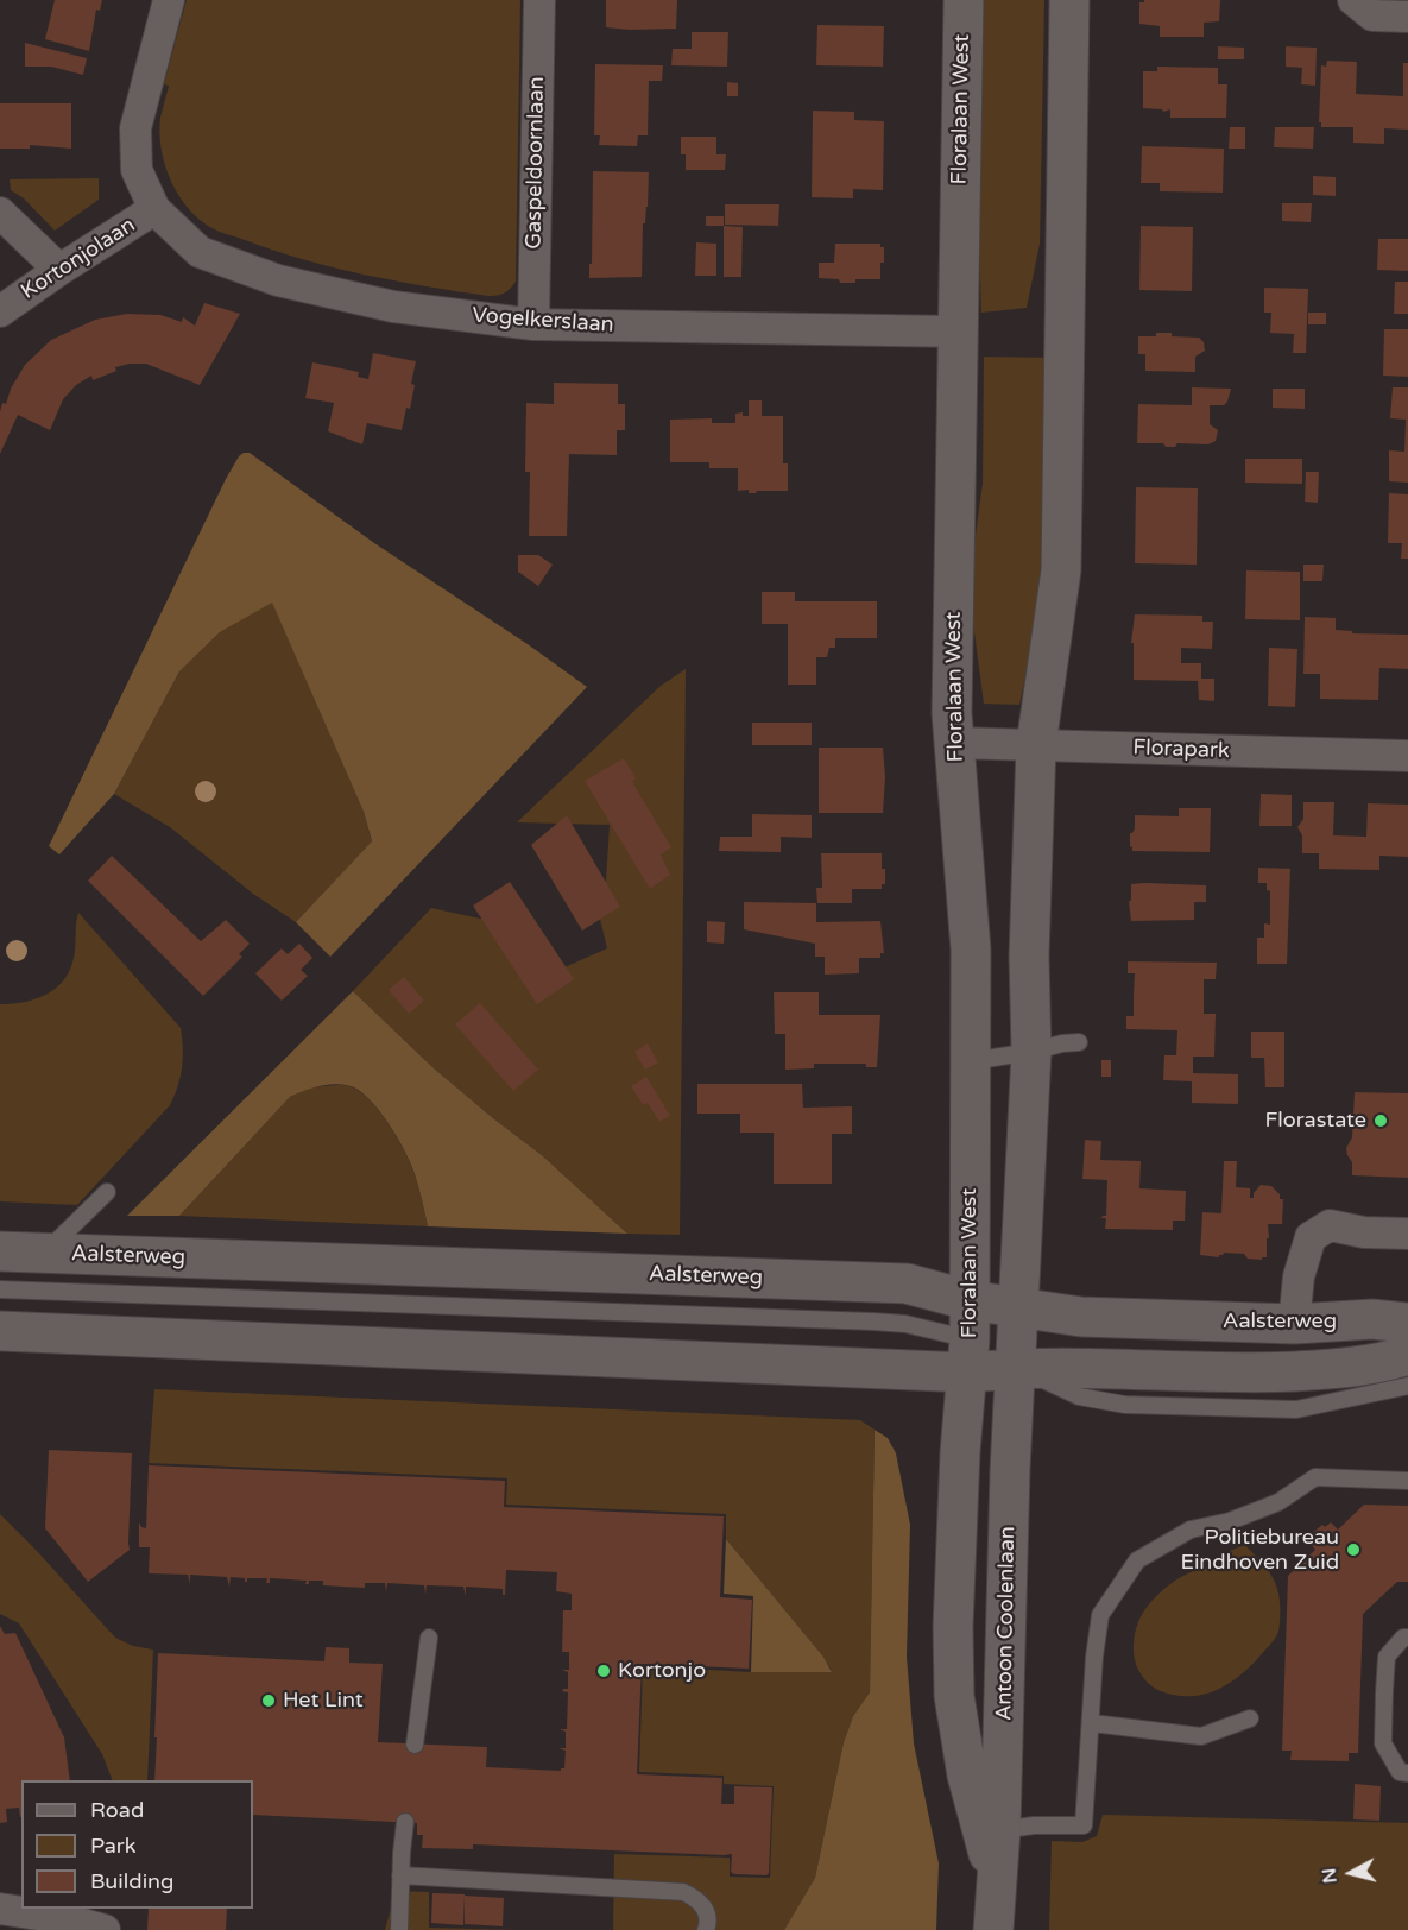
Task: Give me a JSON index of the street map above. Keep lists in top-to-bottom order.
{
  "streets": {
    "main road": ["Floralaan West", "Aalsterweg", "Antoon Coolenlaan"],
    "street": [
      "Gaspeldoornlaan",
      "Kortonjolaan",
      "Vogelkerslaan",
      "Florapark"
    ]
  },
  "crossings": [
    ["Floralaan West", "Vogelkerslaan"],
    ["Floralaan West", "Florapark"],
    ["Floralaan West", "Aalsterweg"],
    ["Floralaan West", "Antoon Coolenlaan"],
    ["Gaspeldoornlaan", "Vogelkerslaan"],
    ["Kortonjolaan", "Vogelkerslaan"],
    ["Aalsterweg", "Antoon Coolenlaan"]
  ],
  "places": [
    "Florastate",
    "Politiebureau Eindhoven Zuid",
    "Kortonjo",
    "Het Lint"
  ],
  "legend": ["Road", "Park", "Building"],
  "north": "left"
}
